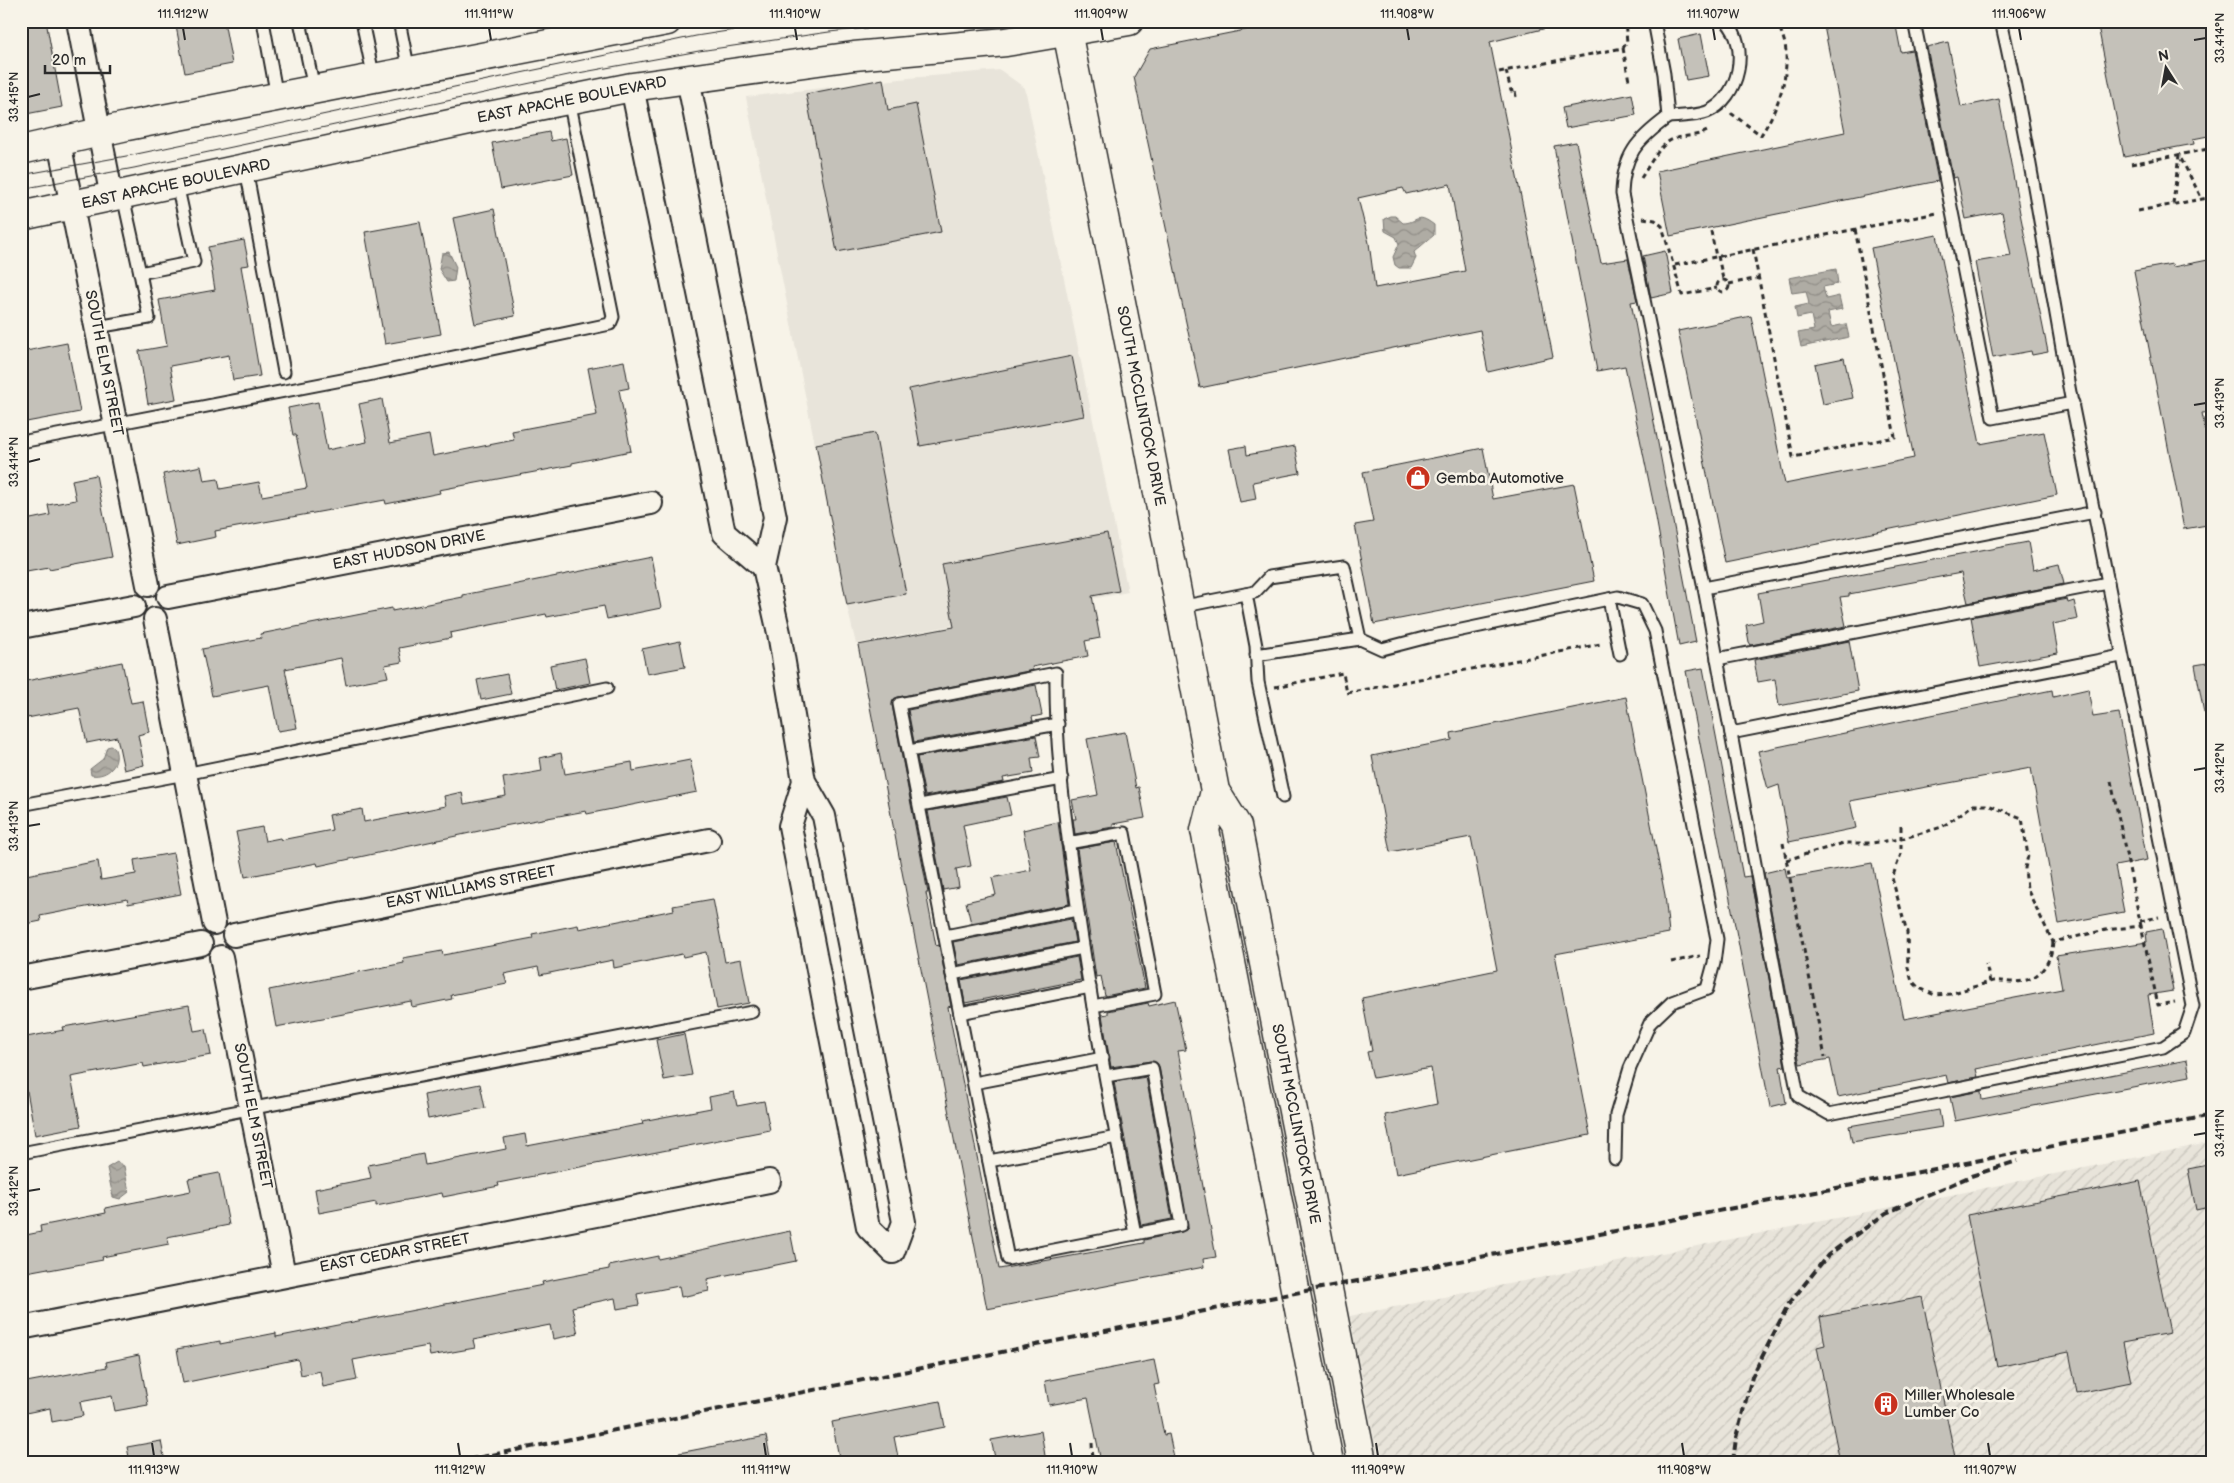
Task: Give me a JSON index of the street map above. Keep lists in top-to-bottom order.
{
  "streets": {
    "main road": ["EAST APACHE BOULEVARD", "SOUTH MCCLINTOCK DRIVE"],
    "street": [
      "SOUTH ELM STREET",
      "EAST HUDSON DRIVE",
      "EAST WILLIAMS STREET",
      "EAST CEDAR STREET"
    ]
  },
  "crossings": [
    ["EAST APACHE BOULEVARD", "SOUTH ELM STREET"],
    ["EAST APACHE BOULEVARD", "SOUTH MCCLINTOCK DRIVE"],
    ["SOUTH ELM STREET", "EAST HUDSON DRIVE"],
    ["SOUTH ELM STREET", "EAST WILLIAMS STREET"],
    ["SOUTH ELM STREET", "EAST CEDAR STREET"]
  ],
  "places": {
    "shop": ["Gemba Automotive"],
    "building": ["Miller Wholesale Lumber Co"]
  },
  "scale_bar": "20 m",
  "north": "top",
  "coordinates": [
    "111.912°W",
    "111.911°W",
    "111.910°W",
    "111.909°W",
    "111.908°W",
    "111.907°W",
    "111.906°W",
    "33.414°N",
    "33.415°N",
    "33.413°N",
    "33.412°N",
    "33.411°N",
    "111.913°W"
  ]
}
